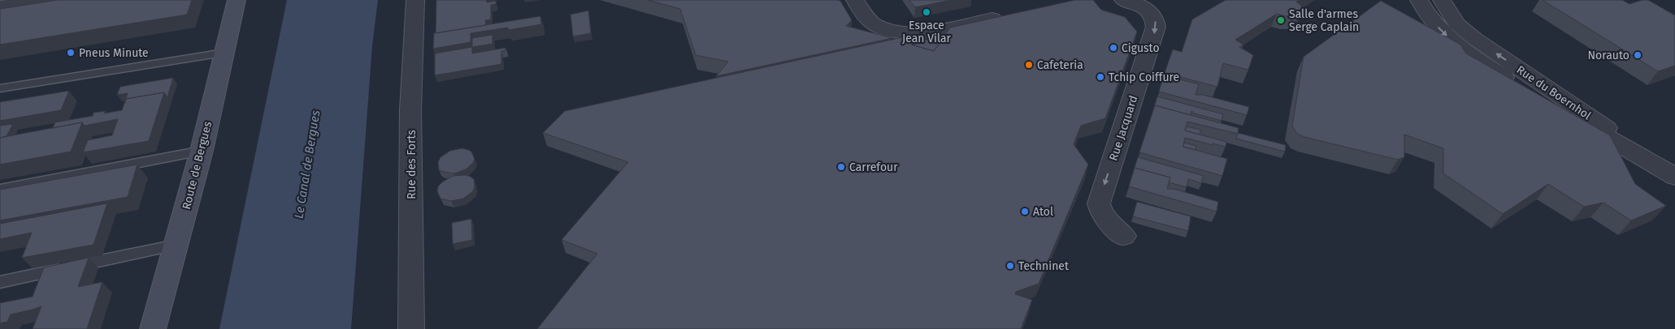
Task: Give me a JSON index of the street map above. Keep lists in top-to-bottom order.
{
  "streets": {
    "main road": ["Route de Bergues"],
    "street": ["Rue du Boernhol", "Rue Jacquard", "Rue des Forts"]
  },
  "one_way": ["Rue Jacquard"],
  "water": ["Le Canal de Bergues"],
  "places": [
    "Espace Jean Vilar",
    "Salle d'armes Serge Caplain",
    "Cigusto",
    "Pneus Minute",
    "Norauto",
    "Cafeteria",
    "Tchip Coiffure",
    "Carrefour",
    "Atol",
    "Techninet"
  ]
}
